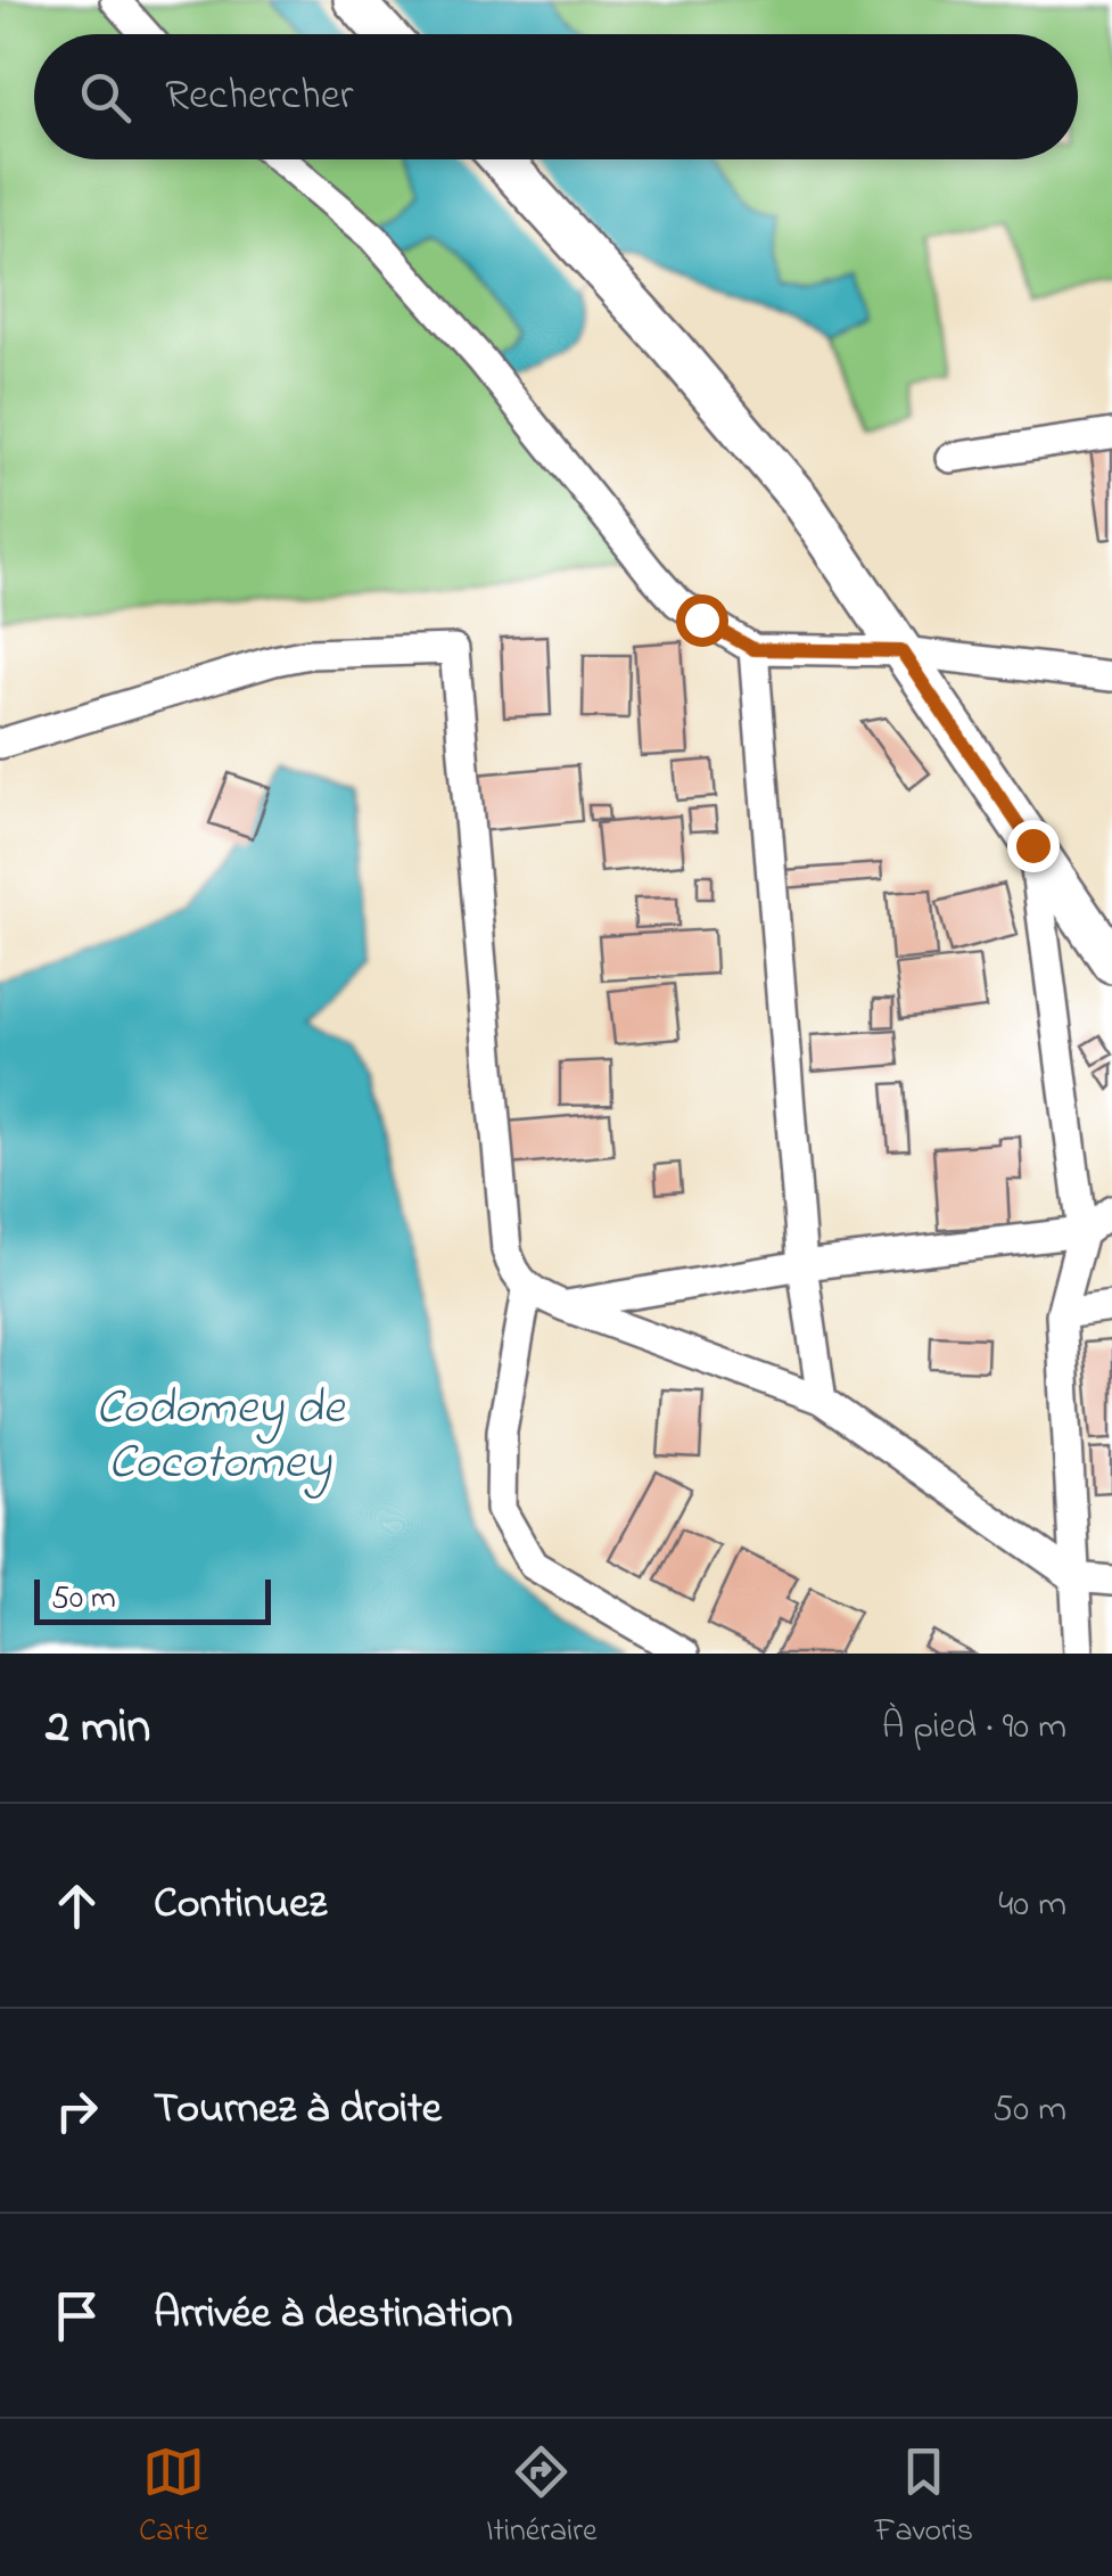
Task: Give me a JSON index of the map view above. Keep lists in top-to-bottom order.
{
  "water": ["Codomey de Cocotomey"],
  "scale_bar": "50 m",
  "page": {
    "search": "Rechercher",
    "scale": "50 m",
    "heading": ["2 min", "À pied · 90 m"],
    "list": [
      ["Continuez", "40 m"],
      ["Tournez à droite", "50 m"],
      "Arrivée à destination"
    ],
    "nav": ["Carte", "Itinéraire", "Favoris"]
  }
}
